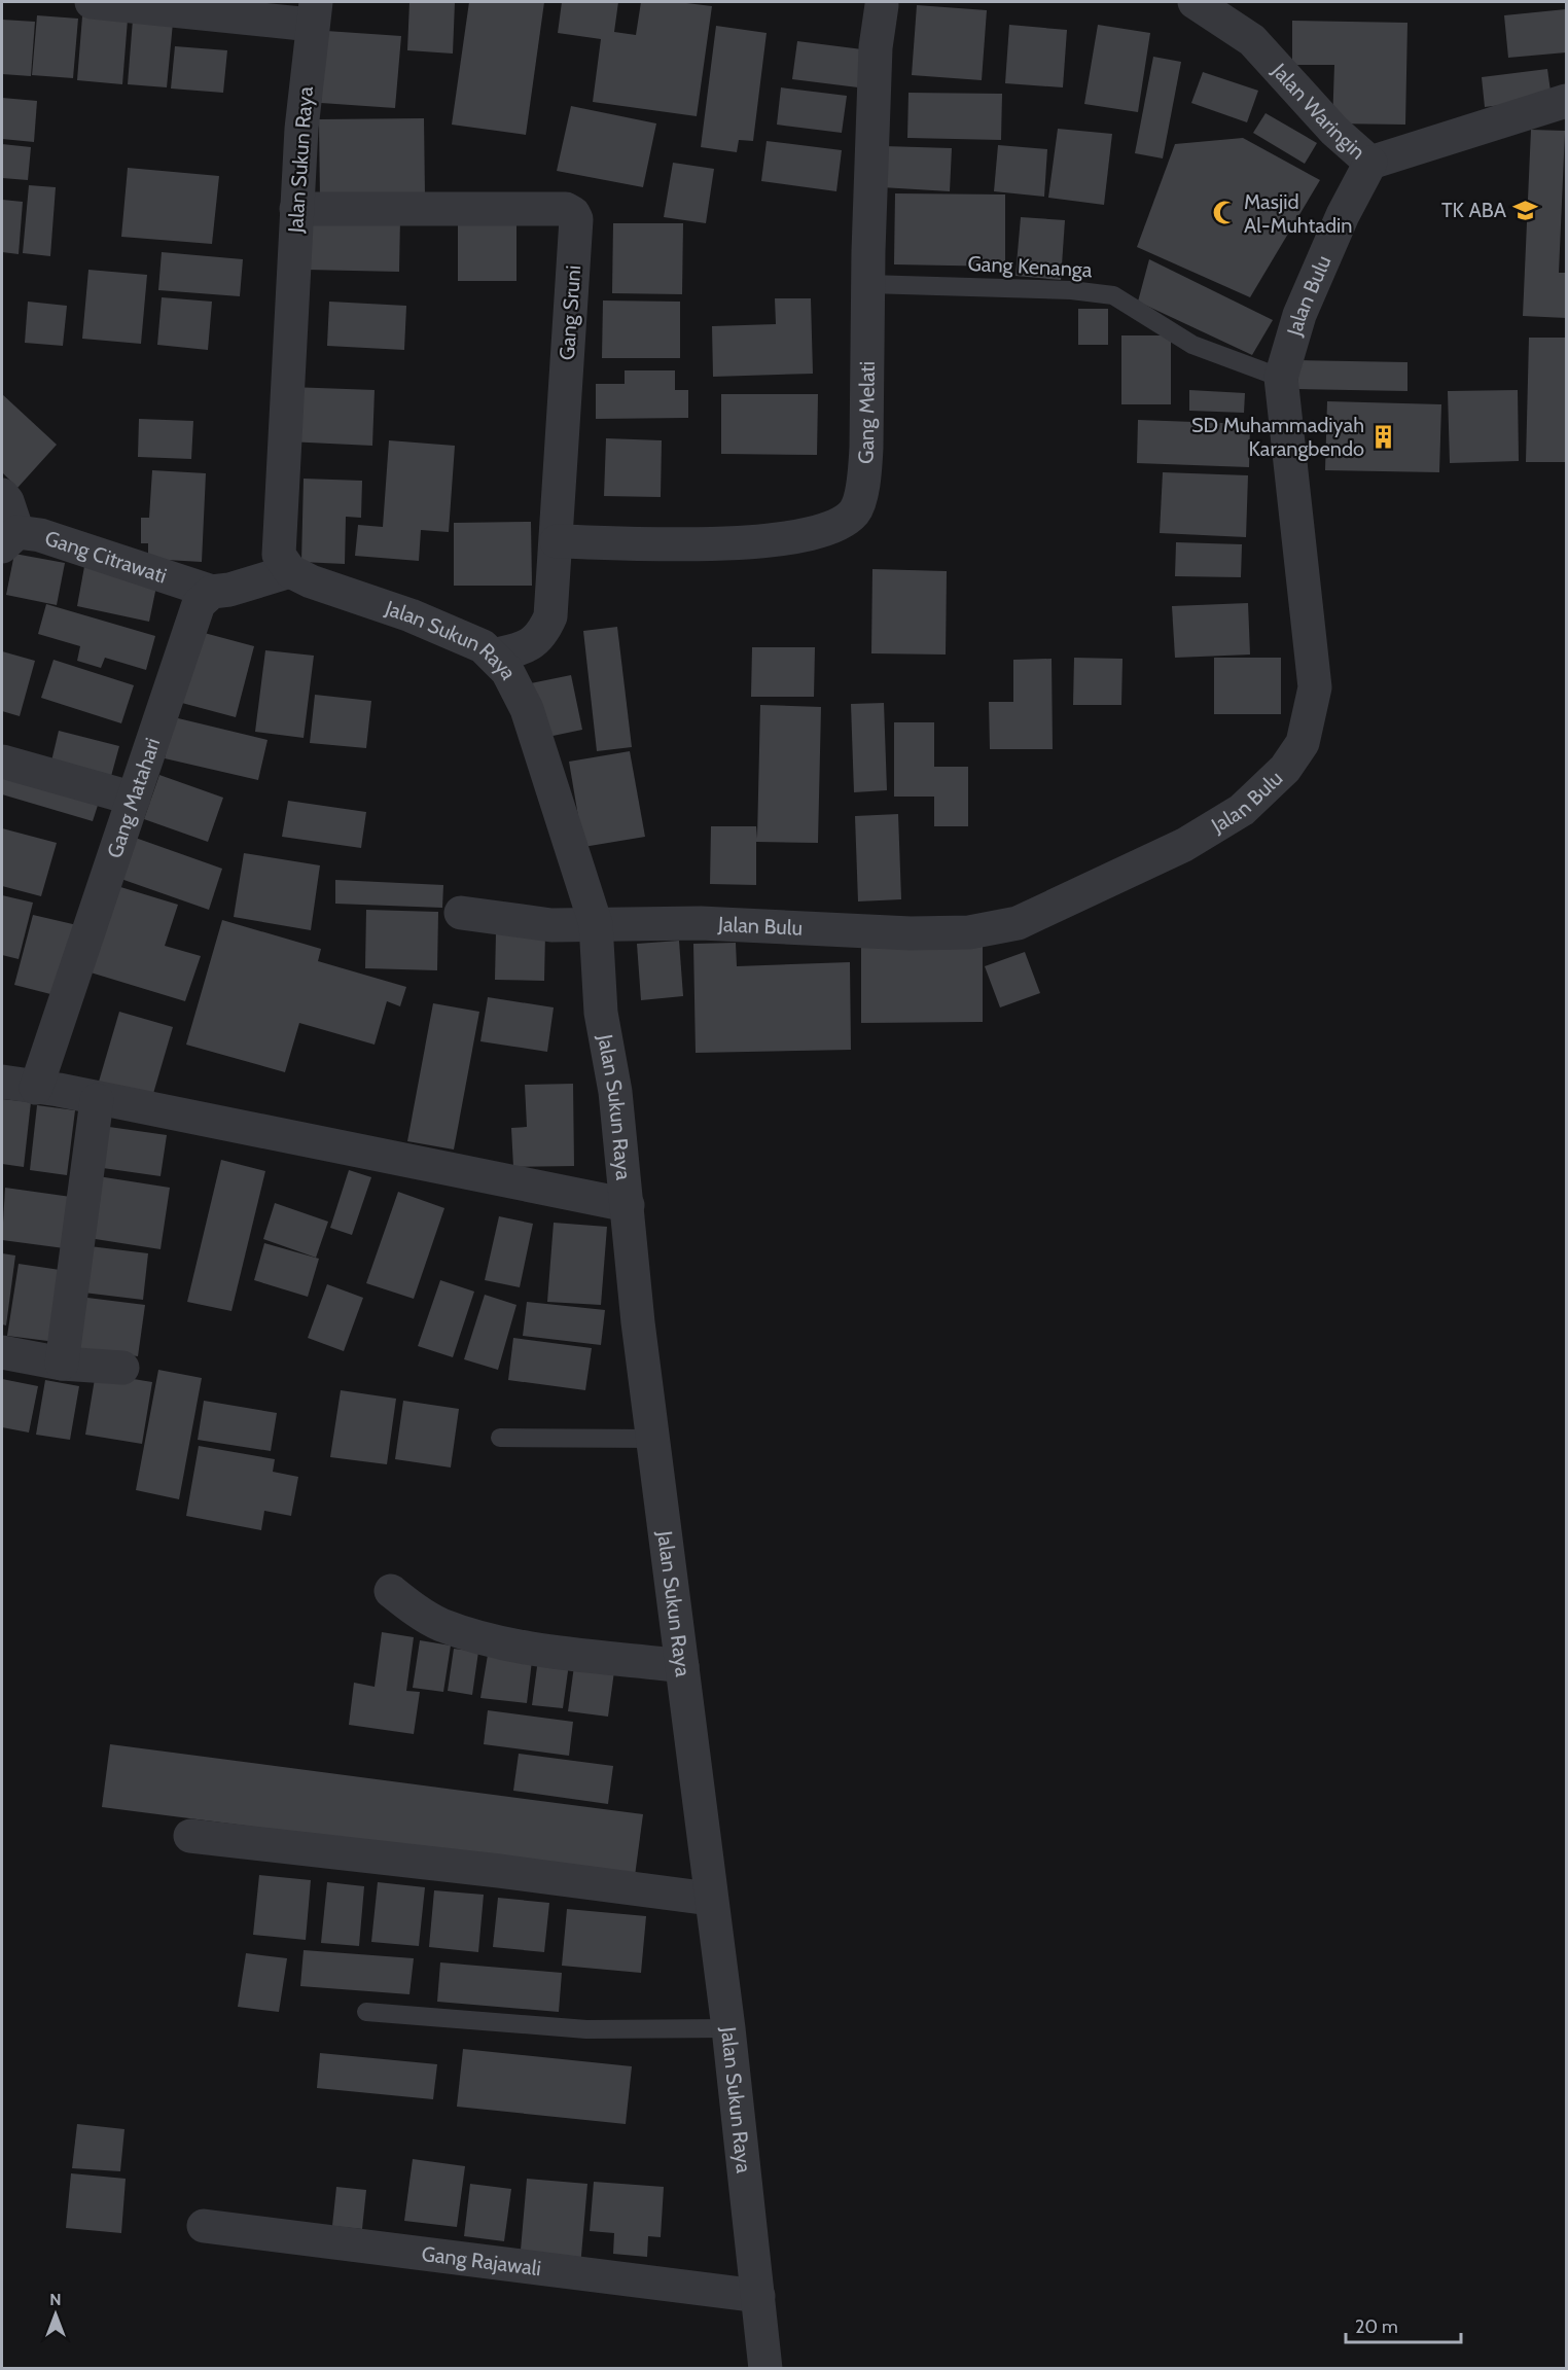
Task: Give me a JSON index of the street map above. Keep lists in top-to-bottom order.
{
  "streets": {
    "street": [
      "Jalan Waringin",
      "Jalan Sukun Raya",
      "Jalan Bulu",
      "Gang Sruni",
      "Gang Melati",
      "Gang Citrawati",
      "Gang Matahari",
      "Gang Rajawali"
    ],
    "lane": ["Gang Kenanga"]
  },
  "crossings": [
    ["Jalan Waringin", "Jalan Bulu"],
    ["Jalan Sukun Raya", "Jalan Bulu"],
    ["Jalan Sukun Raya", "Gang Sruni"],
    ["Jalan Sukun Raya", "Gang Rajawali"],
    ["Gang Kenanga", "Jalan Bulu"],
    ["Gang Kenanga", "Gang Melati"],
    ["Gang Sruni", "Gang Melati"],
    ["Gang Citrawati", "Gang Matahari"]
  ],
  "places": {
    "school or university": ["TK ABA"],
    "mosque": ["Masjid Al-Muhtadin"],
    "building": ["SD Muhammadiyah Karangbendo"]
  },
  "scale_bar": "20 m",
  "north": "top"
}
